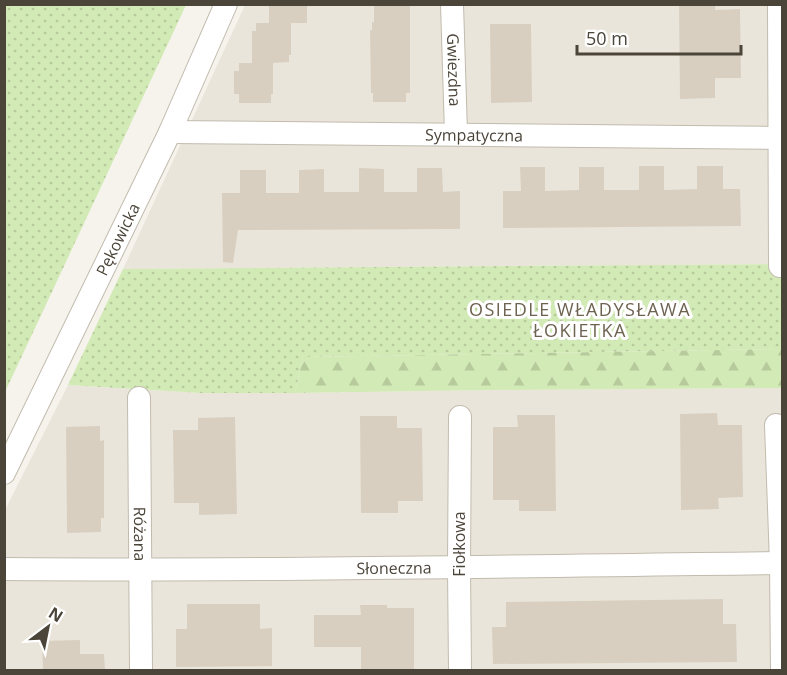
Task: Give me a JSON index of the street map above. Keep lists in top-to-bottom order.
{
  "streets": {
    "street": [
      "Gwiezdna",
      "Sympatyczna",
      "Pękowicka",
      "Różana",
      "Fiołkowa",
      "Słoneczna"
    ]
  },
  "crossings": [
    ["Gwiezdna", "Sympatyczna"],
    ["Sympatyczna", "Pękowicka"],
    ["Różana", "Słoneczna"],
    ["Fiołkowa", "Słoneczna"]
  ],
  "districts": ["OSIEDLE WŁADYSŁAWA ŁOKIETKA"],
  "scale_bar": "50 m",
  "north": "top right"
}
